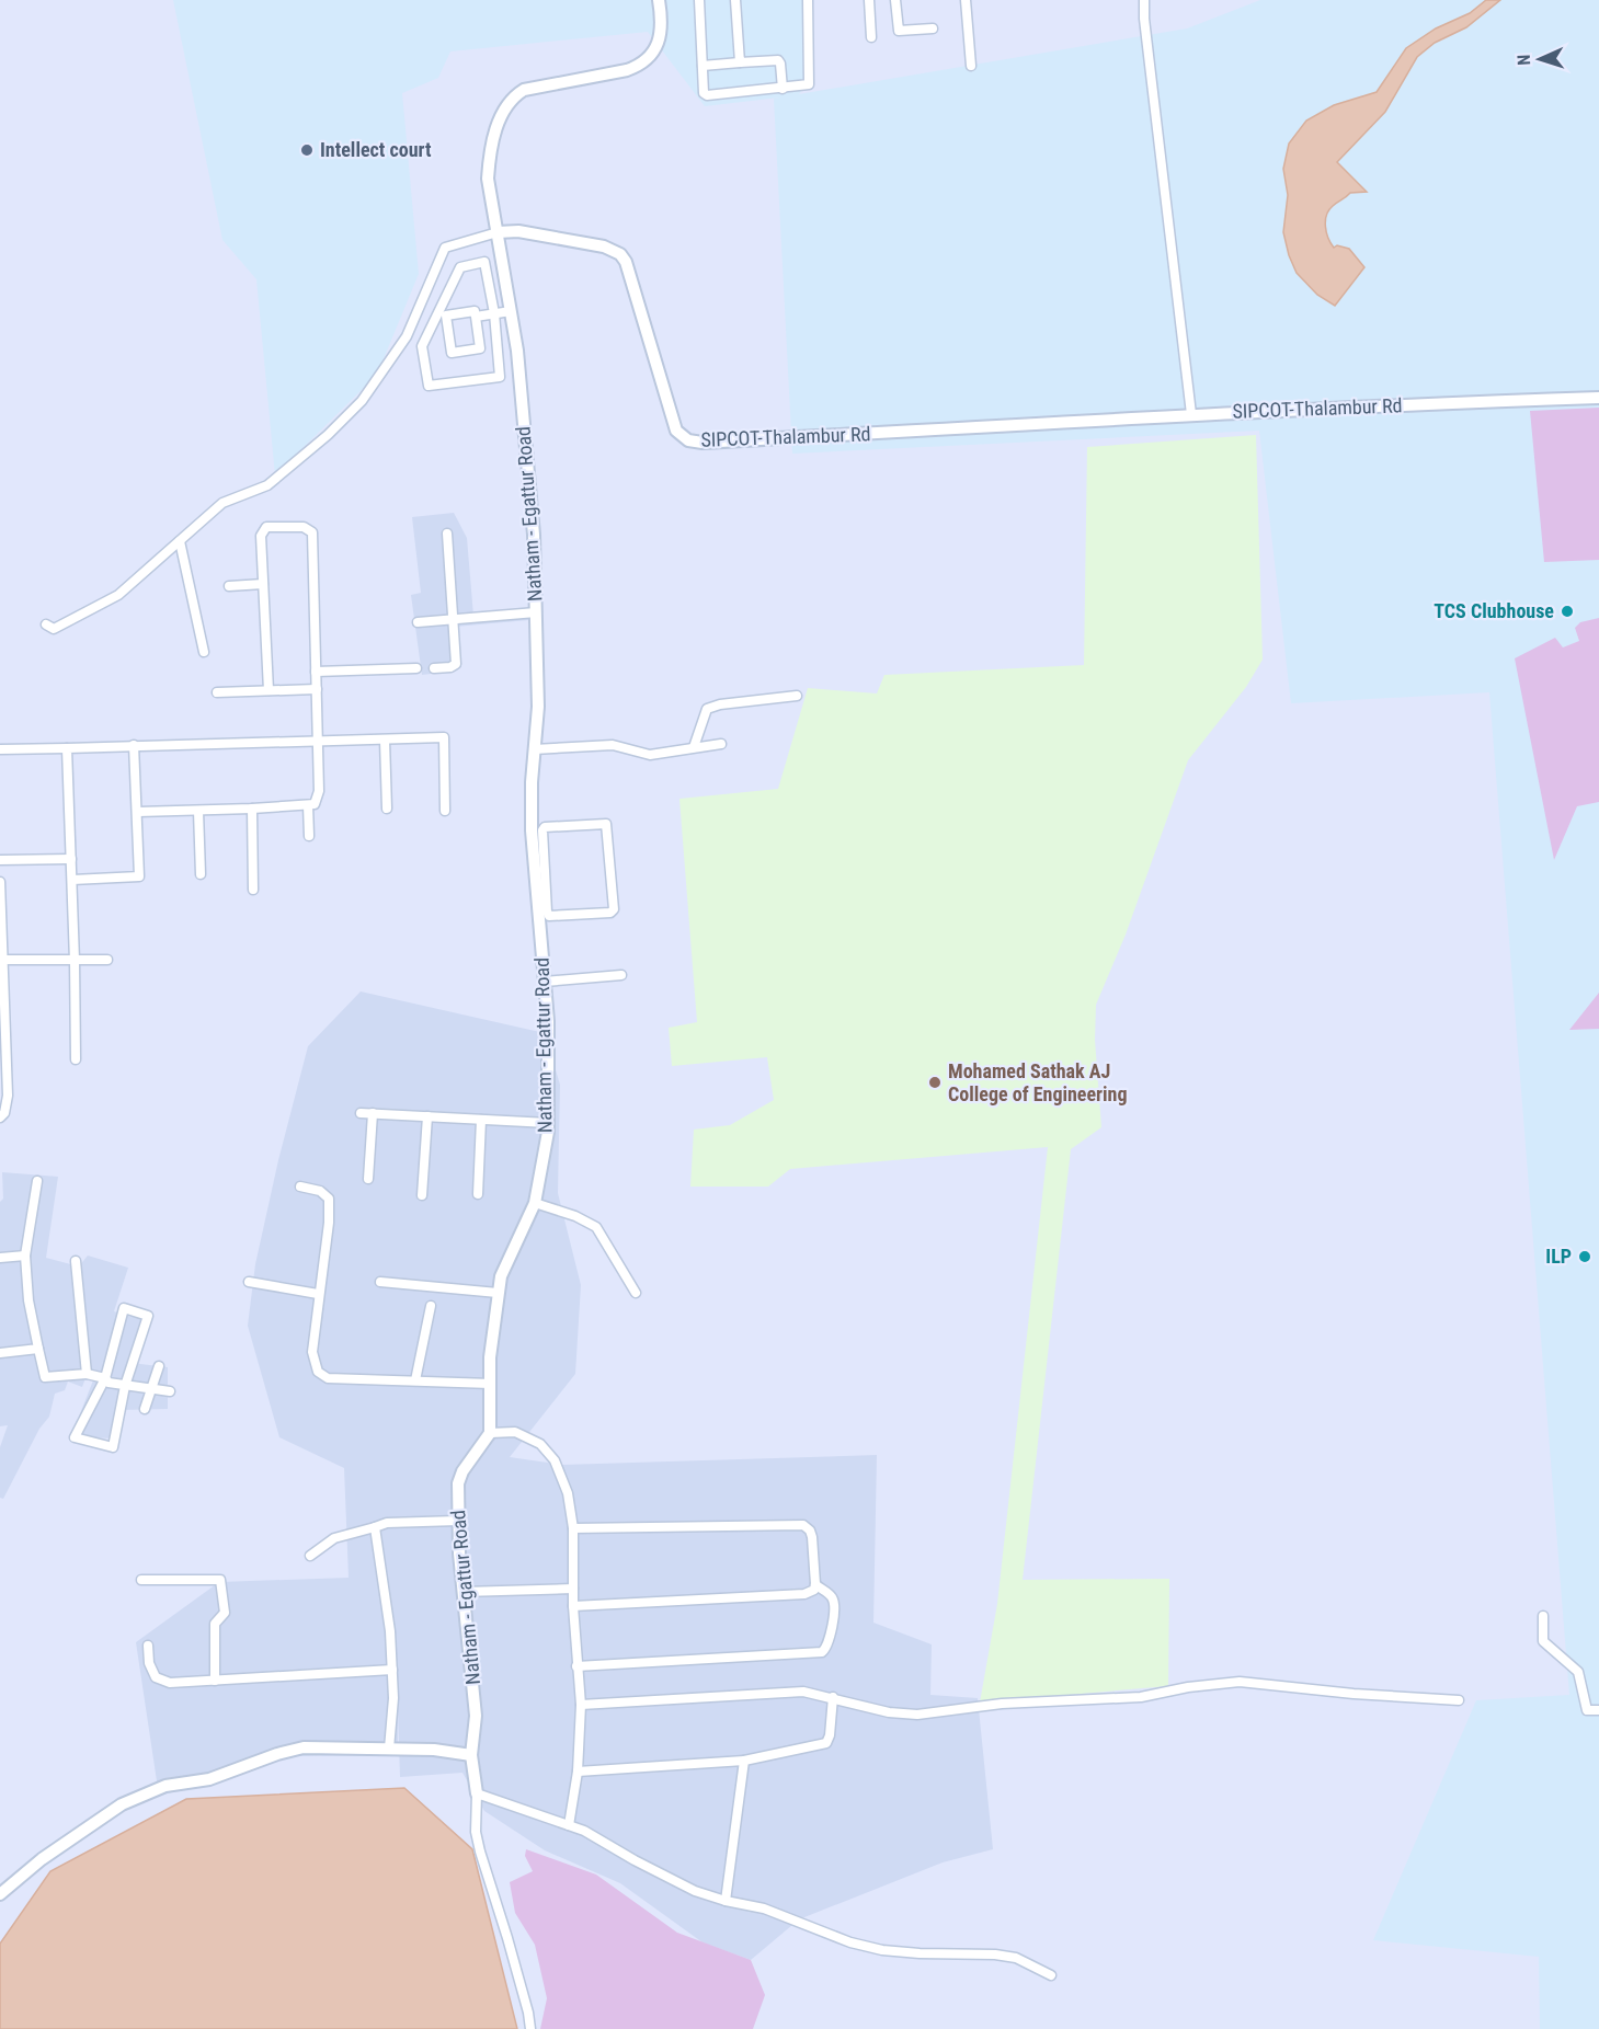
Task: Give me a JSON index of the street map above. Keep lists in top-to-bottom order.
{
  "streets": {
    "street": ["SIPCOT-Thalambur Rd", "Natham - Egattur Road"]
  },
  "crossings": [
    ["SIPCOT-Thalambur Rd", "Natham - Egattur Road"]
  ],
  "places": [
    "Intellect court",
    "TCS Clubhouse",
    "Mohamed Sathak AJ College of Engineering",
    "ILP"
  ],
  "north": "left"
}
